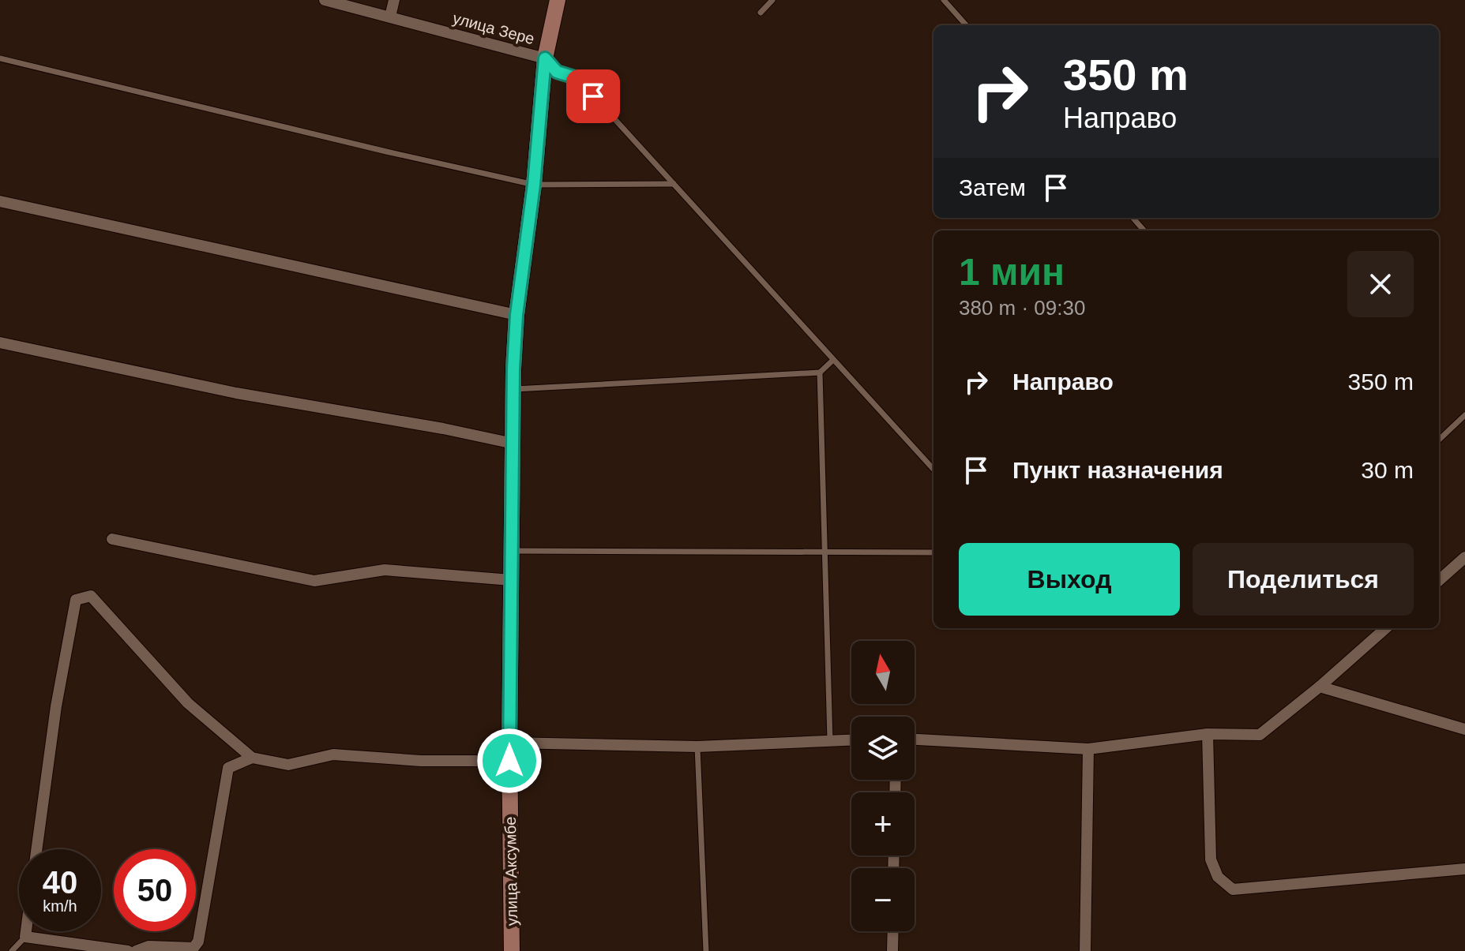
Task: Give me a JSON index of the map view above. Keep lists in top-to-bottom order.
{
  "streets": {
    "main road": ["улица Аксумбе"],
    "street": ["улица Зере"]
  },
  "crossings": [
    ["улица Зере", "улица Аксумбе"]
  ],
  "north": "top",
  "page": {
    "turn": ["350 m", "Направо"],
    "then": "Затем",
    "heading": ["1 мин", "380 m · 09:30"],
    "list": [
      {
        "name": "Направо",
        "value": "350 m"
      },
      {
        "name": "Пункт назначения",
        "value": "30 m"
      }
    ],
    "buttons": ["Выход", "Поделиться"],
    "map_buttons": ["+", "−"],
    "speed": "40 km/h",
    "limit": "50"
  }
}
